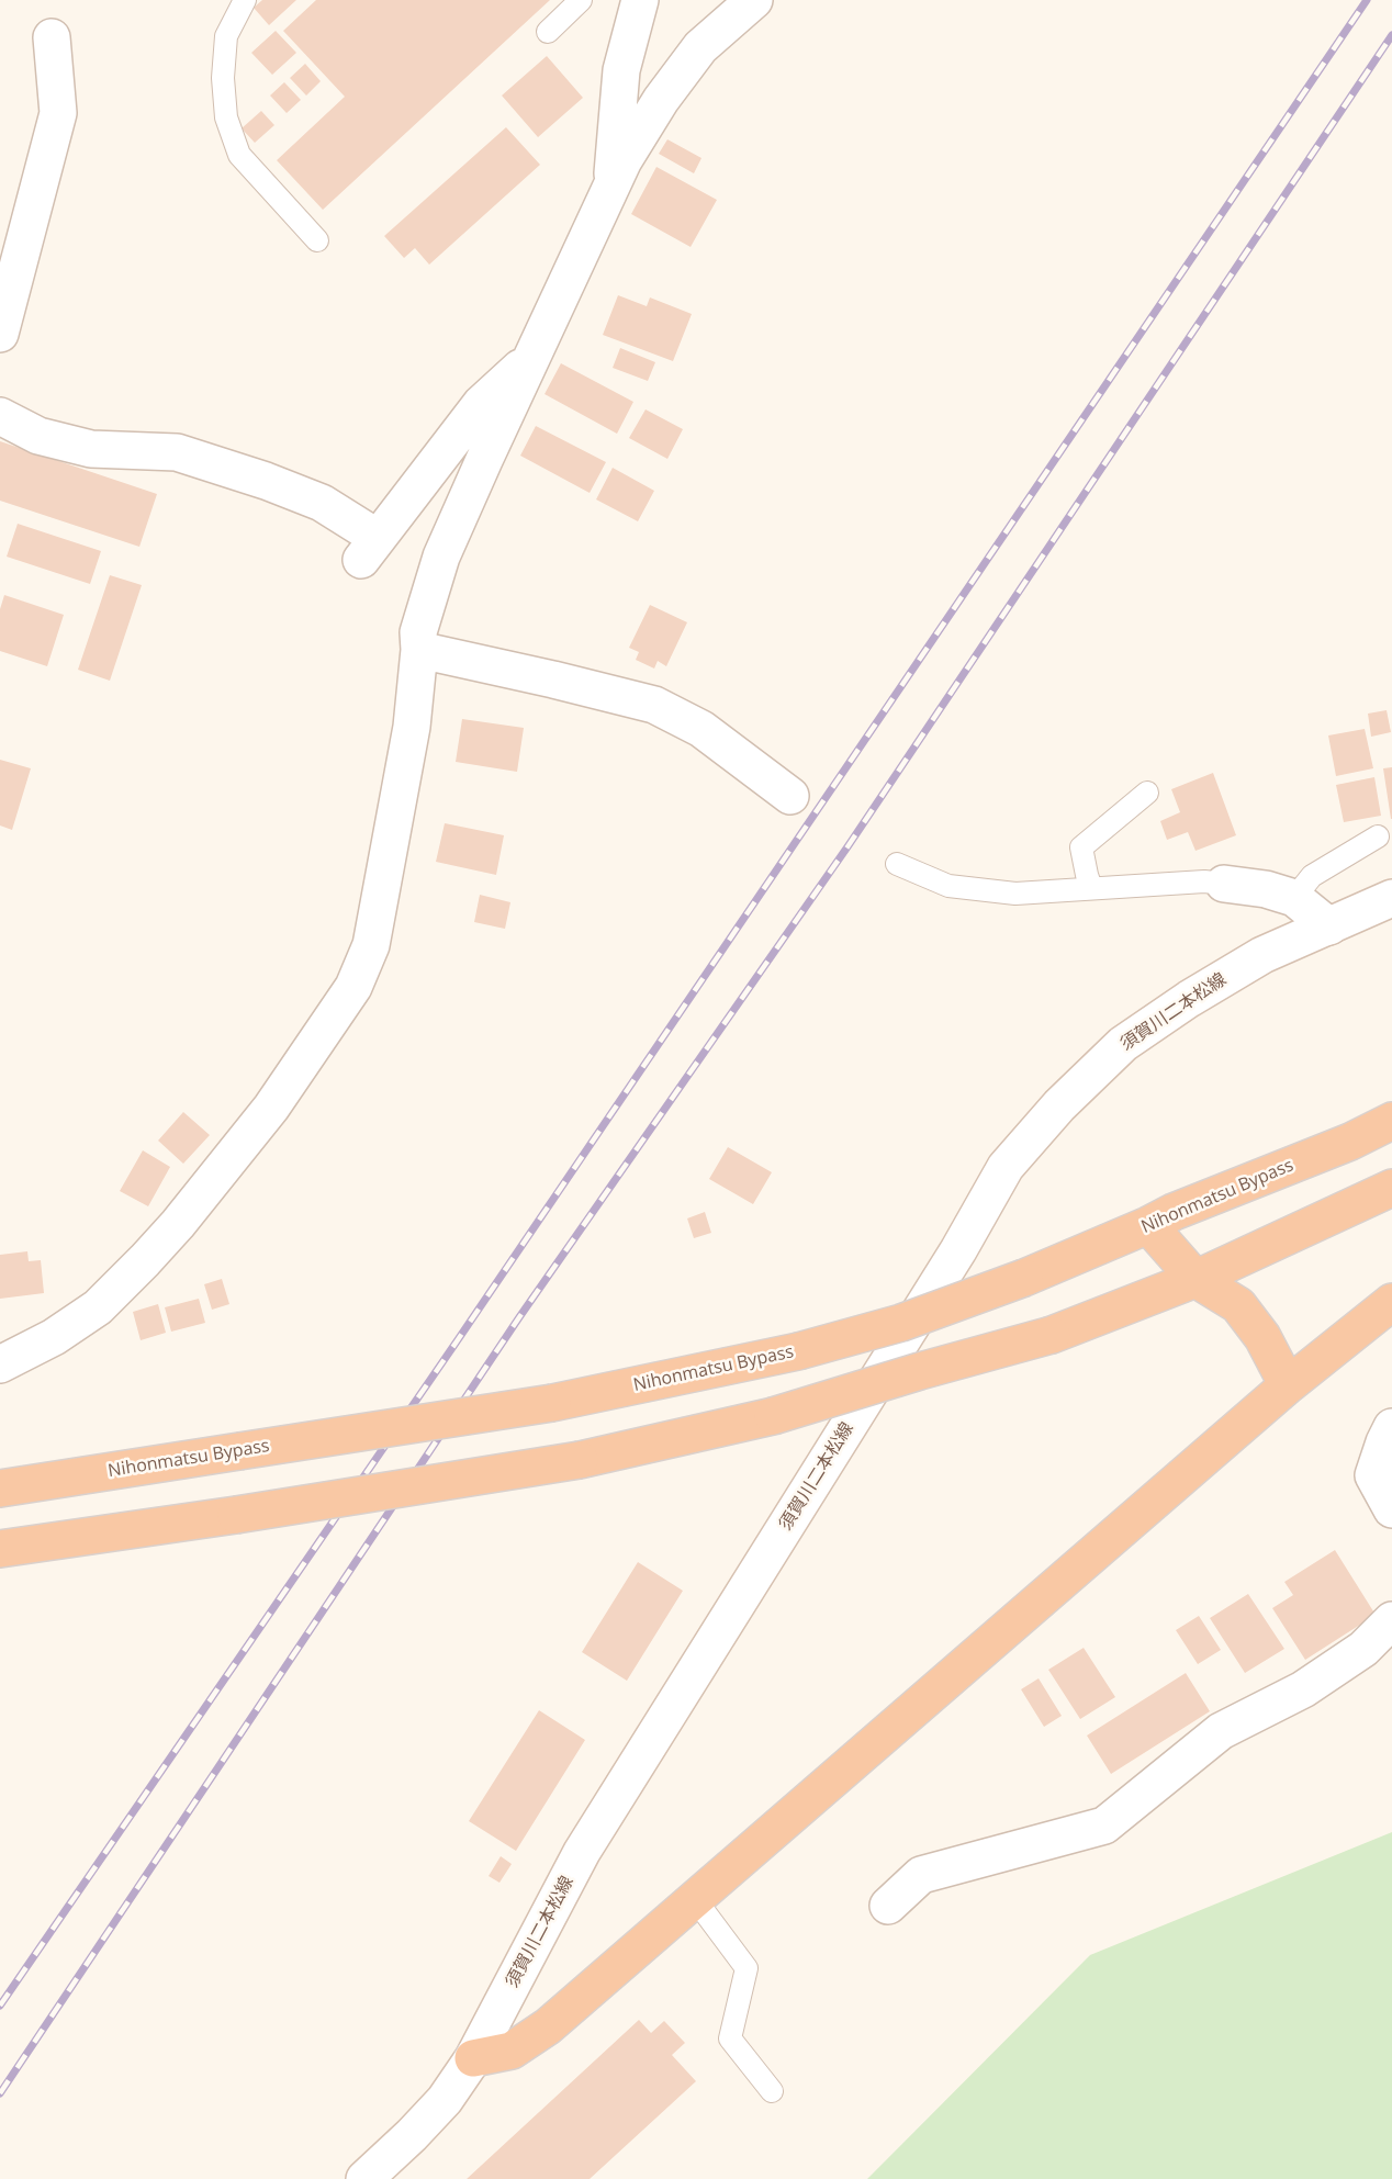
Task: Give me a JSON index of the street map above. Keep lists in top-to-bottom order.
{
  "streets": {
    "highway": ["Nihonmatsu Bypass"],
    "street": ["須賀川二本松線"]
  }
}
